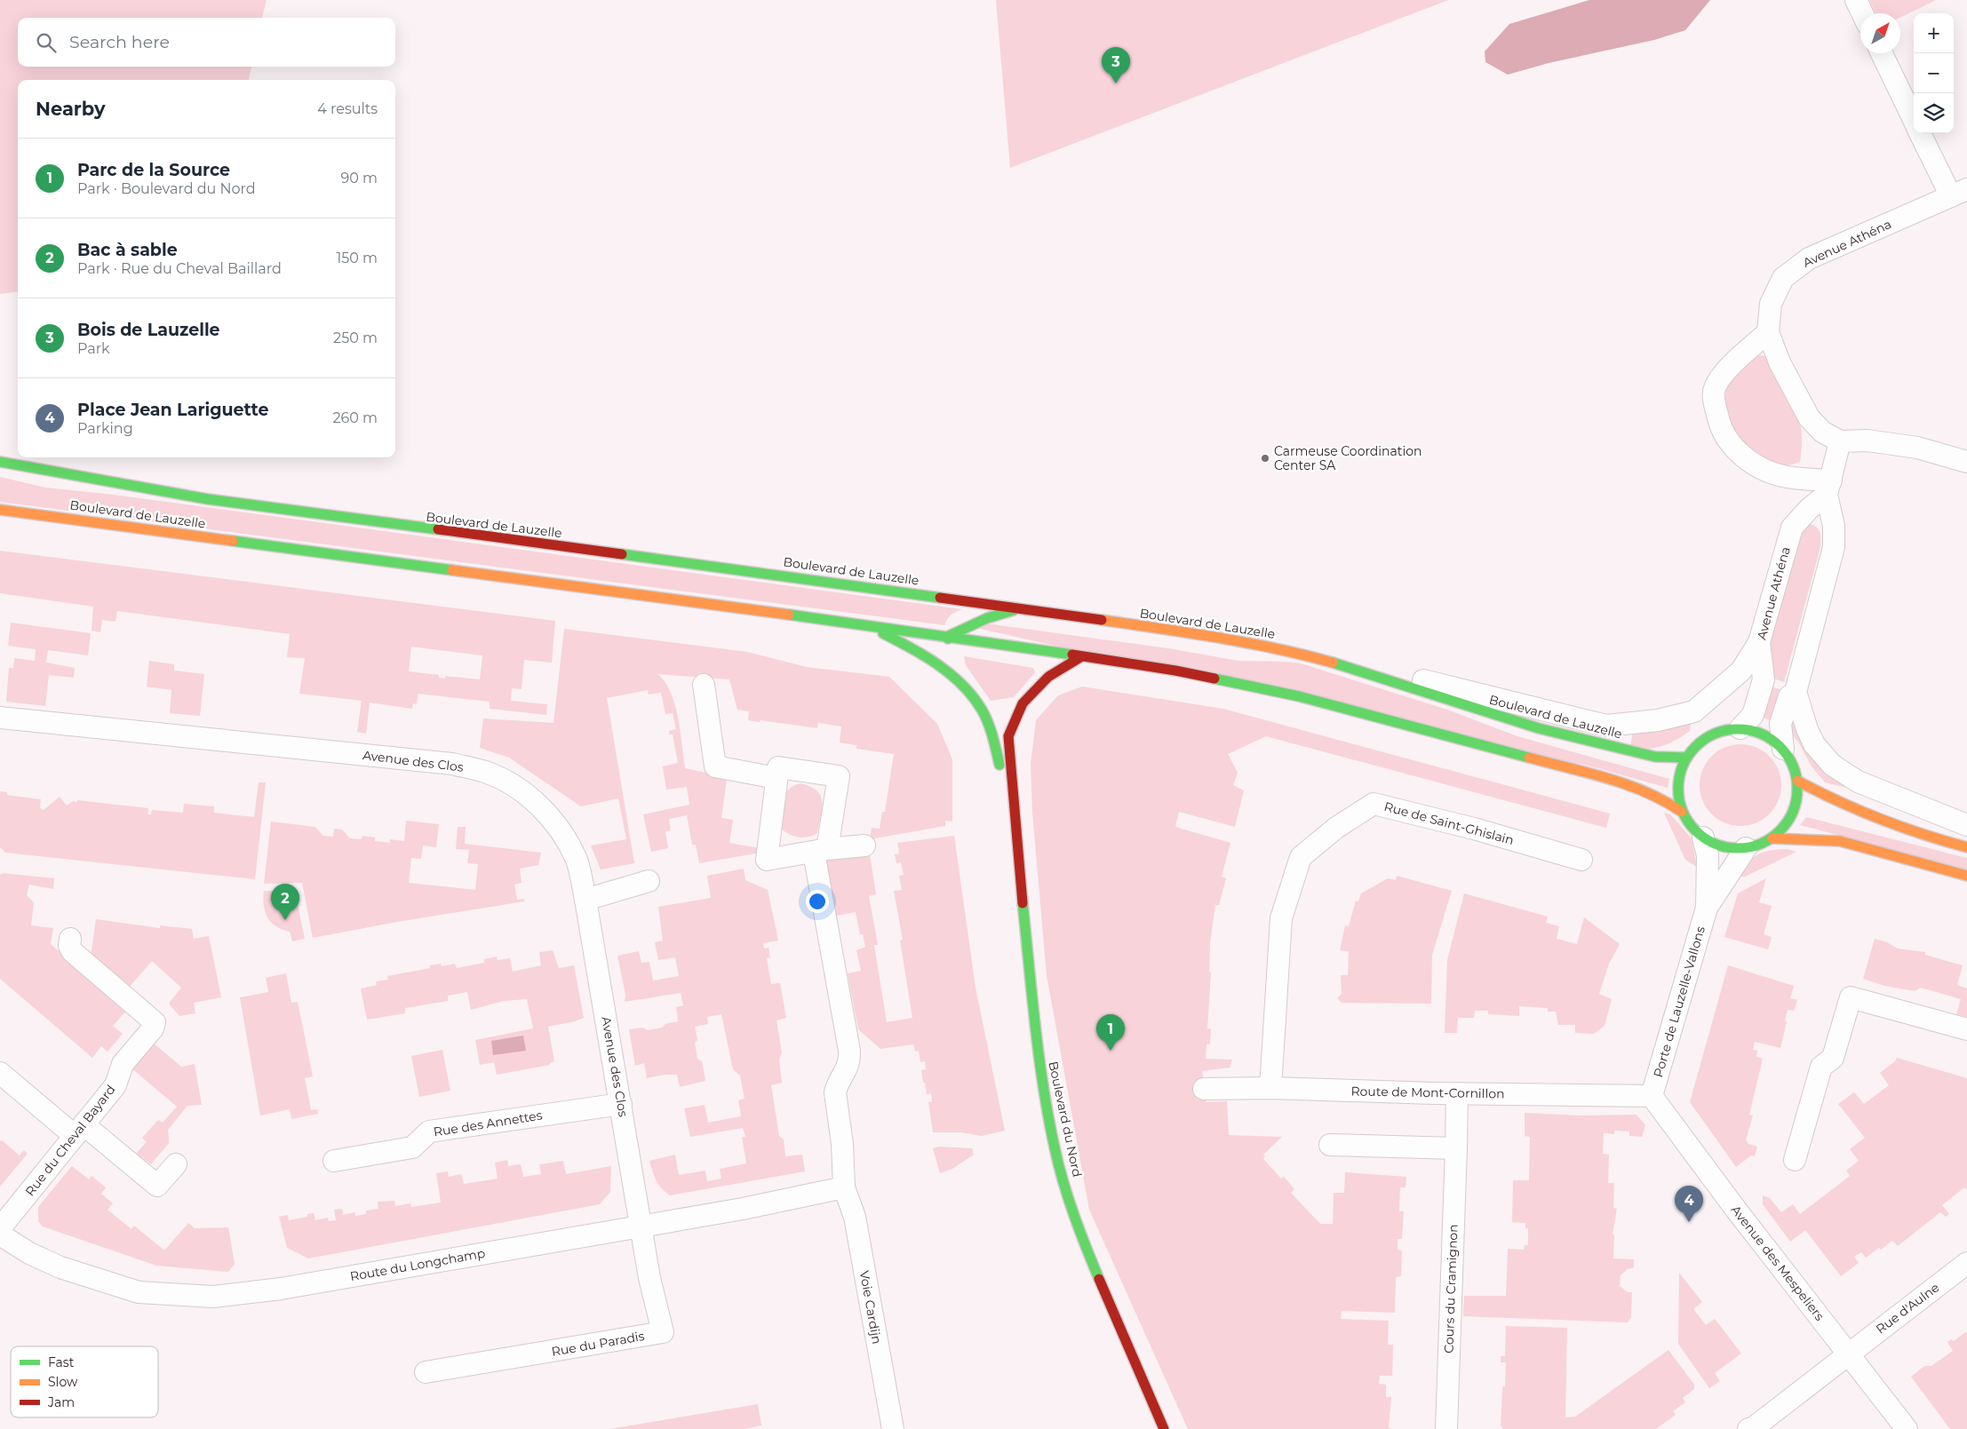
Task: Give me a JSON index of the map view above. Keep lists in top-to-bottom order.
{
  "streets": {
    "main road": ["Boulevard de Lauzelle", "Boulevard du Nord"],
    "street": [
      "Avenue Athéna",
      "Avenue des Clos",
      "Rue de Saint-Ghislain",
      "Porte de Lauzelle-Vallons",
      "Route de Mont-Cornillon",
      "Rue des Annettes",
      "Rue du Cheval Bayard",
      "Avenue des Mespeliers",
      "Route du Longchamp",
      "Cours du Cramignon",
      "Voie Cardijn",
      "Rue d'Aulne",
      "Rue du Paradis"
    ]
  },
  "crossings": [
    ["Avenue Athéna", "Boulevard de Lauzelle"],
    ["Avenue Athéna", "Porte de Lauzelle-Vallons"],
    ["Boulevard de Lauzelle", "Porte de Lauzelle-Vallons"],
    ["Boulevard de Lauzelle", "Boulevard du Nord"],
    ["Avenue des Clos", "Rue des Annettes"],
    ["Avenue des Clos", "Route du Longchamp"],
    ["Avenue des Clos", "Rue du Paradis"],
    ["Rue de Saint-Ghislain", "Route de Mont-Cornillon"],
    ["Porte de Lauzelle-Vallons", "Route de Mont-Cornillon"],
    ["Porte de Lauzelle-Vallons", "Avenue des Mespeliers"],
    ["Route de Mont-Cornillon", "Avenue des Mespeliers"],
    ["Route de Mont-Cornillon", "Cours du Cramignon"],
    ["Avenue des Mespeliers", "Rue d'Aulne"],
    ["Route du Longchamp", "Voie Cardijn"],
    ["Route du Longchamp", "Rue du Paradis"]
  ],
  "places": ["Carmeuse Coordination Center SA"],
  "legend": ["Fast", "Slow", "Jam"],
  "north": "top right",
  "page": {
    "map_buttons": ["+", "−"],
    "search": "Search here",
    "pins": [
      "3",
      "2",
      "1",
      "4"
    ],
    "heading": ["Nearby", "4 results"],
    "list": [
      {
        "mark": "1",
        "name": "Parc de la Source",
        "note": "Park · Boulevard du Nord",
        "value": "90 m"
      },
      {
        "mark": "2",
        "name": "Bac à sable",
        "note": "Park · Rue du Cheval Baillard",
        "value": "150 m"
      },
      {
        "mark": "3",
        "name": "Bois de Lauzelle",
        "note": "Park",
        "value": "250 m"
      },
      {
        "mark": "4",
        "name": "Place Jean Lariguette",
        "note": "Parking",
        "value": "260 m"
      }
    ]
  }
}
